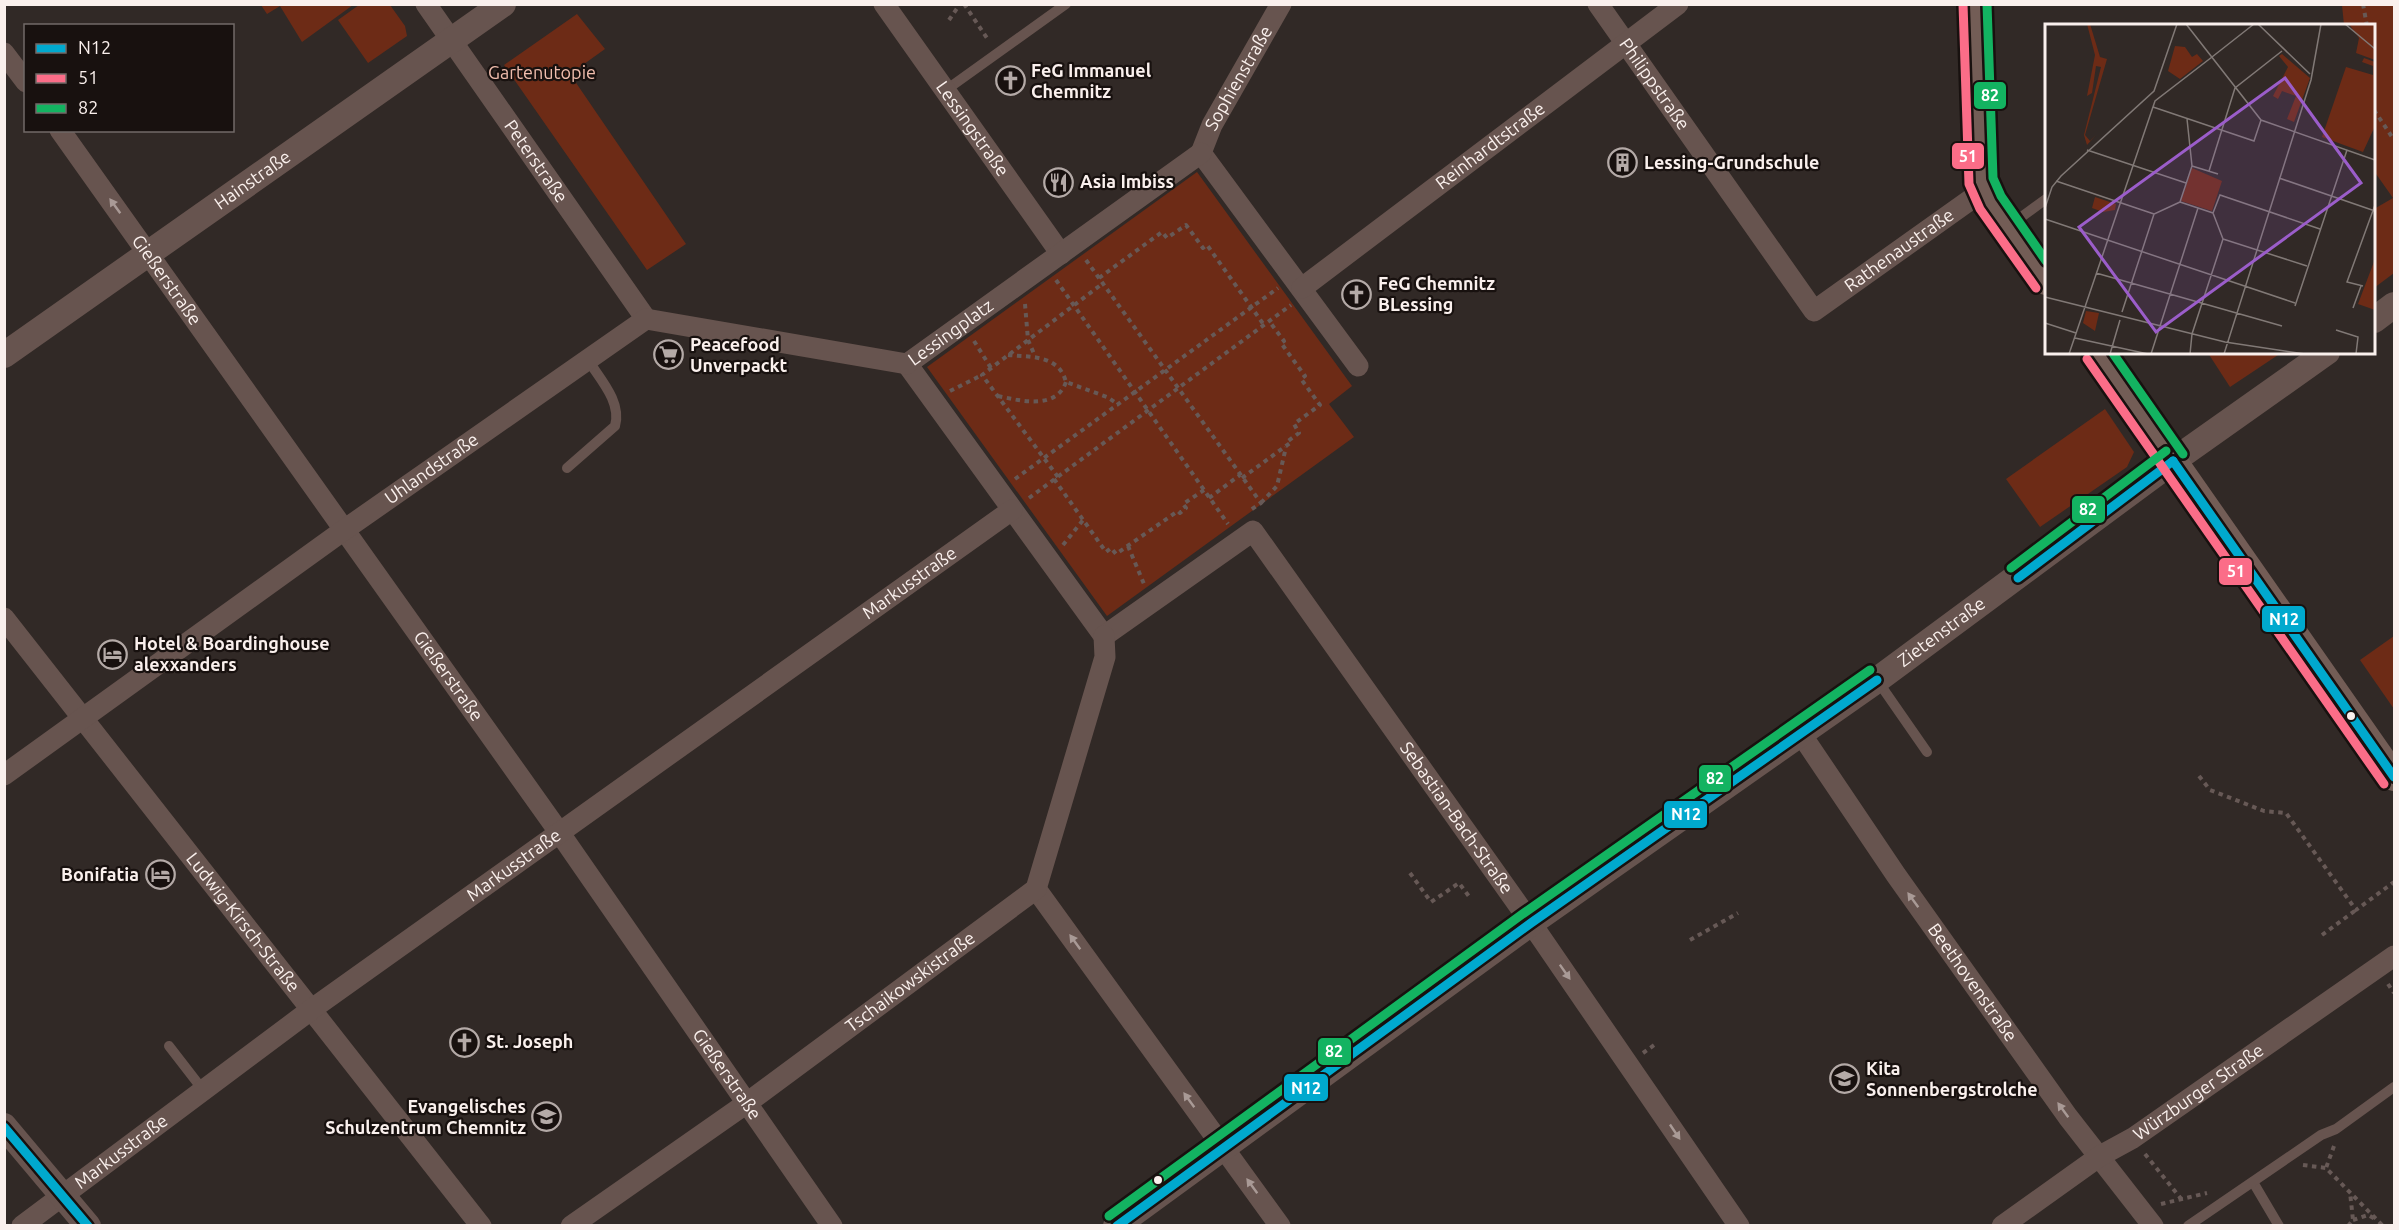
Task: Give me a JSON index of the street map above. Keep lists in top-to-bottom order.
{
  "streets": {
    "street": [
      "Sophienstraße",
      "Philippstraße",
      "Lessingstraße",
      "Reinhardtstraße",
      "Peterstraße",
      "Hainstraße",
      "Rathenaustraße",
      "Gießerstraße",
      "Lessingplatz",
      "Uhlandstraße",
      "Markusstraße",
      "Zietenstraße",
      "Sebastian-Bach-Straße",
      "Ludwig-Kirsch-Straße",
      "Tschaikowskistraße",
      "Beethovenstraße",
      "Würzburger Straße"
    ]
  },
  "crossings": [
    ["Sophienstraße", "Lessingplatz"],
    ["Philippstraße", "Reinhardtstraße"],
    ["Philippstraße", "Rathenaustraße"],
    ["Lessingstraße", "Lessingplatz"],
    ["Peterstraße", "Hainstraße"],
    ["Peterstraße", "Uhlandstraße"],
    ["Hainstraße", "Gießerstraße"],
    ["Gießerstraße", "Uhlandstraße"],
    ["Gießerstraße", "Markusstraße"],
    ["Gießerstraße", "Tschaikowskistraße"],
    ["Lessingplatz", "Markusstraße"],
    ["Uhlandstraße", "Ludwig-Kirsch-Straße"],
    ["Markusstraße", "Ludwig-Kirsch-Straße"],
    ["Zietenstraße", "Sebastian-Bach-Straße"],
    ["Zietenstraße", "Beethovenstraße"],
    ["Beethovenstraße", "Würzburger Straße"]
  ],
  "one_way": ["Sebastian-Bach-Straße", "Beethovenstraße"],
  "parks": ["Gartenutopie"],
  "places": {
    "church": ["FeG Immanuel Chemnitz", "FeG Chemnitz BLessing", "St. Joseph"],
    "building": ["Lessing-Grundschule"],
    "restaurant": ["Asia Imbiss"],
    "supermarket": ["Peacefood Unverpackt"],
    "hotel": ["Hotel & Boardinghouse alexxanders", "Bonifatia"],
    "school or university": ["Kita Sonnenbergstrolche", "Evangelisches Schulzentrum Chemnitz"]
  },
  "lines": ["transit line 51", "transit line 82", "transit line N12"],
  "legend": ["N12", "51", "82"]
}
